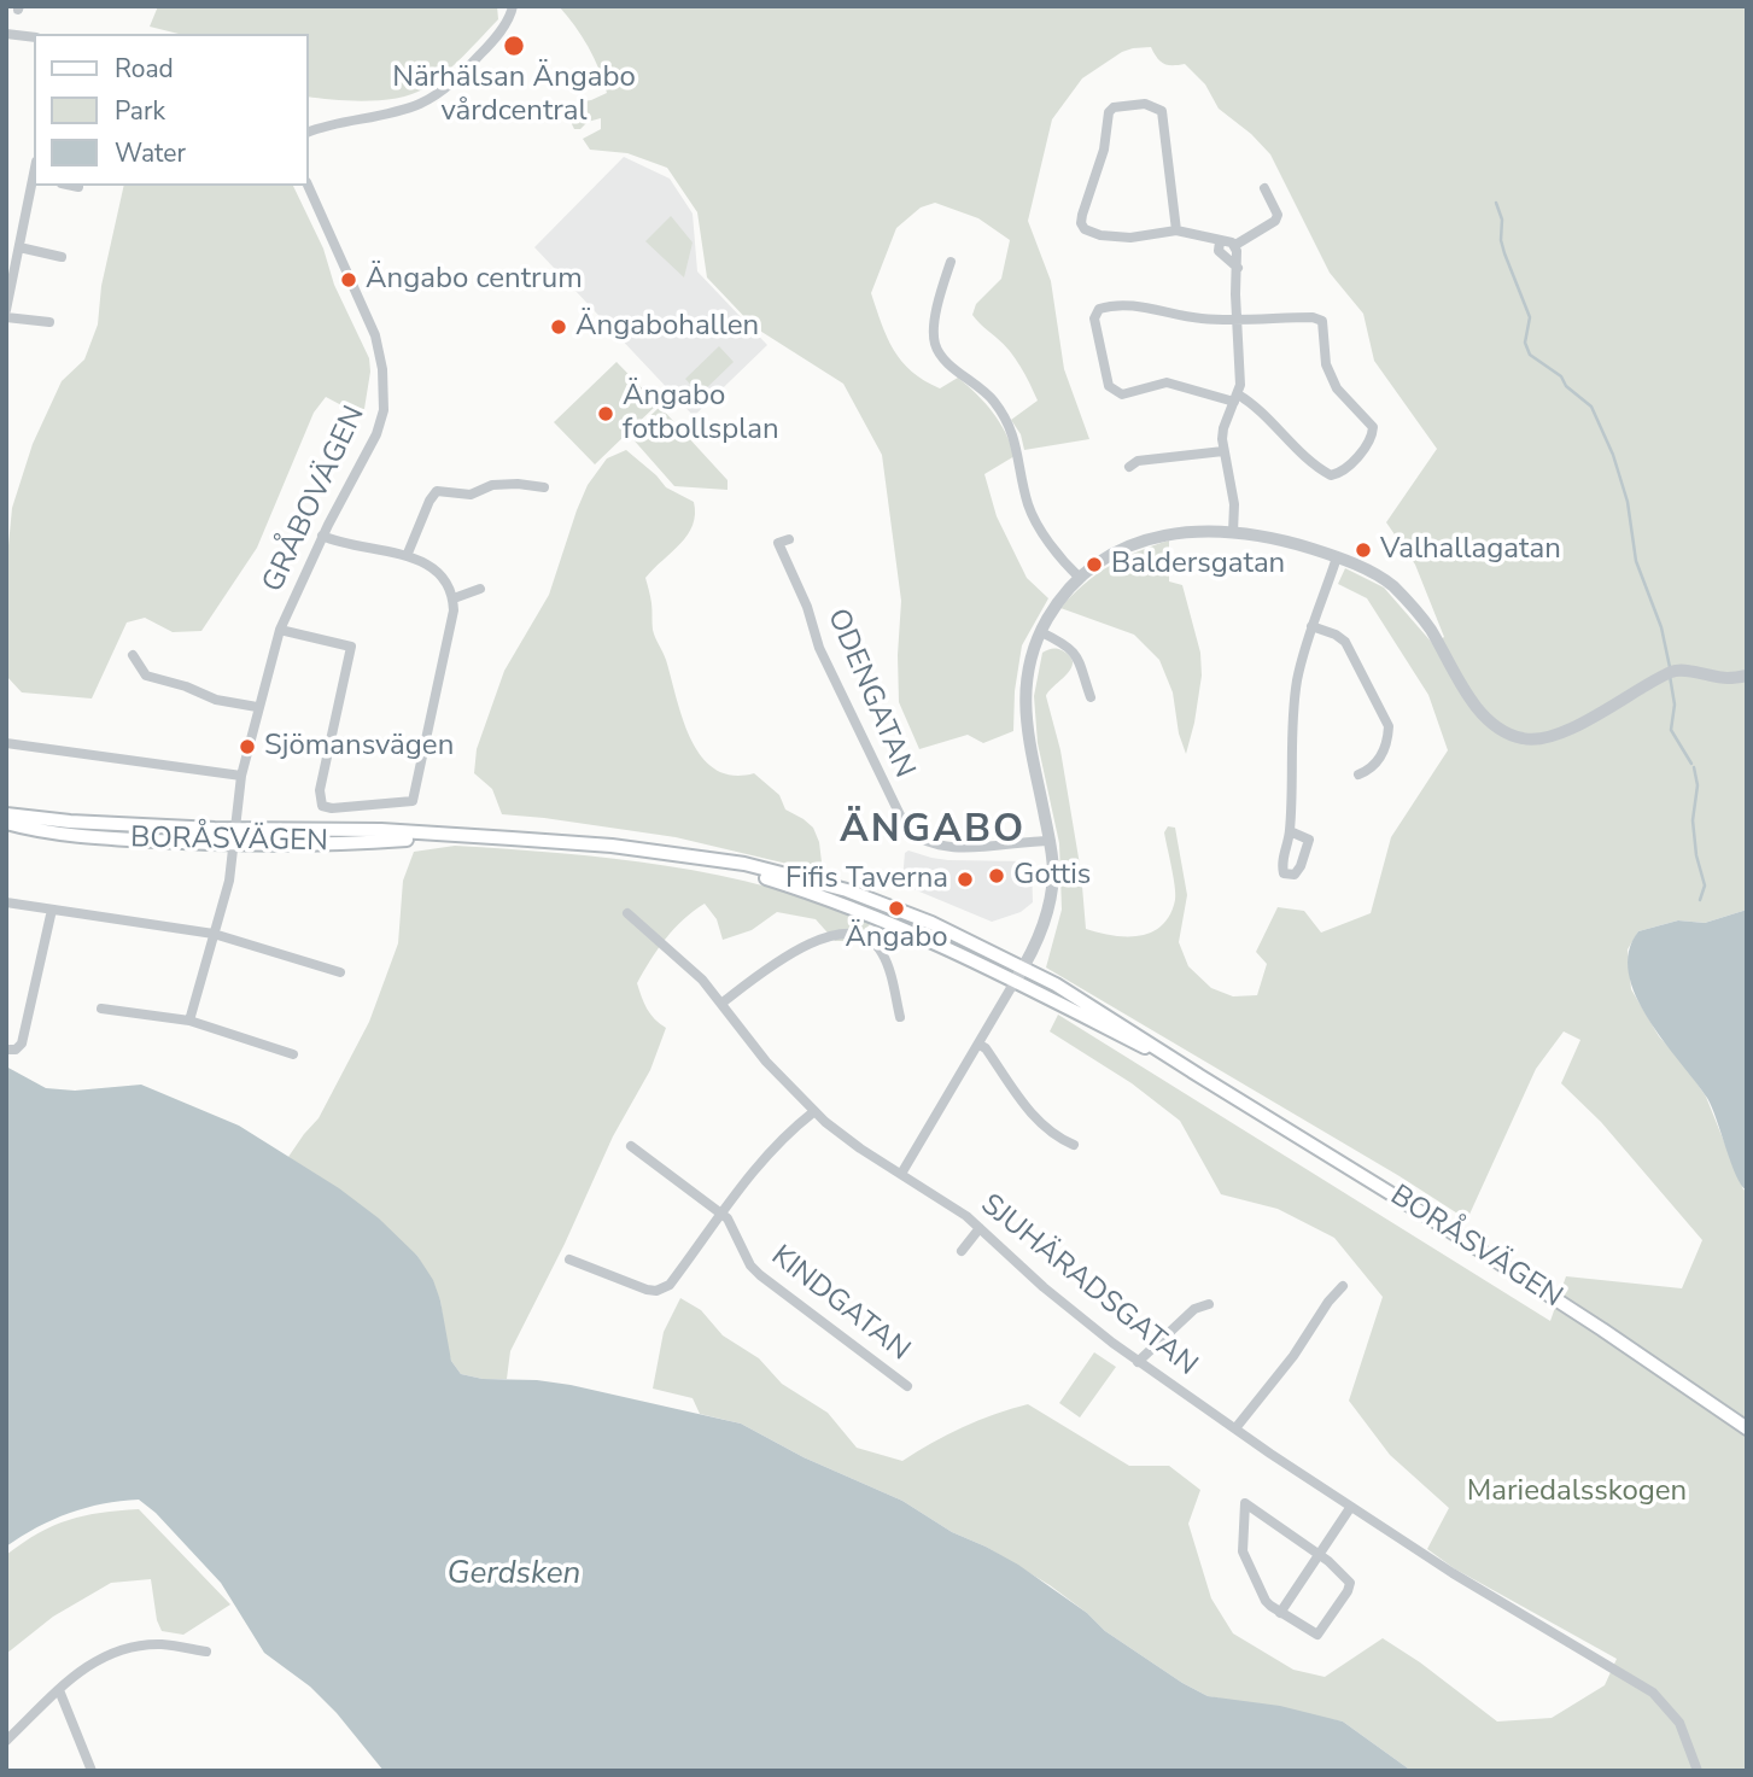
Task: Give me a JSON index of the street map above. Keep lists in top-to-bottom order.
{
  "streets": {
    "main road": ["BORÅSVÄGEN"],
    "street": [
      "GRÅBOVÄGEN",
      "ODENGATAN",
      "SJUHÄRADSGATAN",
      "KINDGATAN"
    ]
  },
  "crossings": [
    ["GRÅBOVÄGEN", "BORÅSVÄGEN"]
  ],
  "districts": ["ÄNGABO"],
  "water": ["Gerdsken"],
  "parks": ["Mariedalsskogen"],
  "places": [
    "Närhälsan Ängabo vårdcentral",
    "Ängabo centrum",
    "Ängabohallen",
    "Ängabo fotbollsplan",
    "Valhallagatan",
    "Baldersgatan",
    "Sjömansvägen",
    "Gottis",
    "Fifis Taverna",
    "Ängabo"
  ],
  "legend": ["Road", "Park", "Water"]
}
